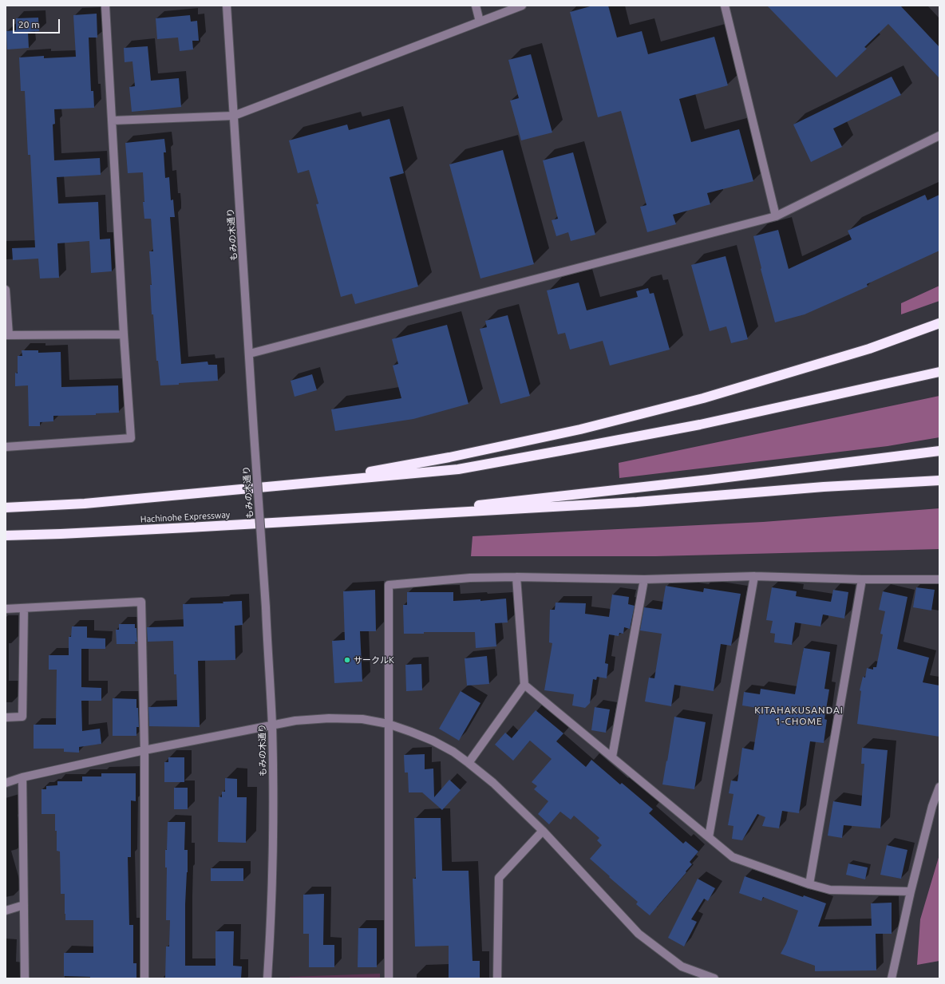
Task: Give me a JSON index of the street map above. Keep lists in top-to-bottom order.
{
  "streets": {
    "highway": ["Hachinohe Expressway"],
    "street": ["もみの木通り"]
  },
  "districts": ["KITAHAKUSANDAI 1-CHOME"],
  "places": ["サークルK"],
  "scale_bar": "20 m"
}
